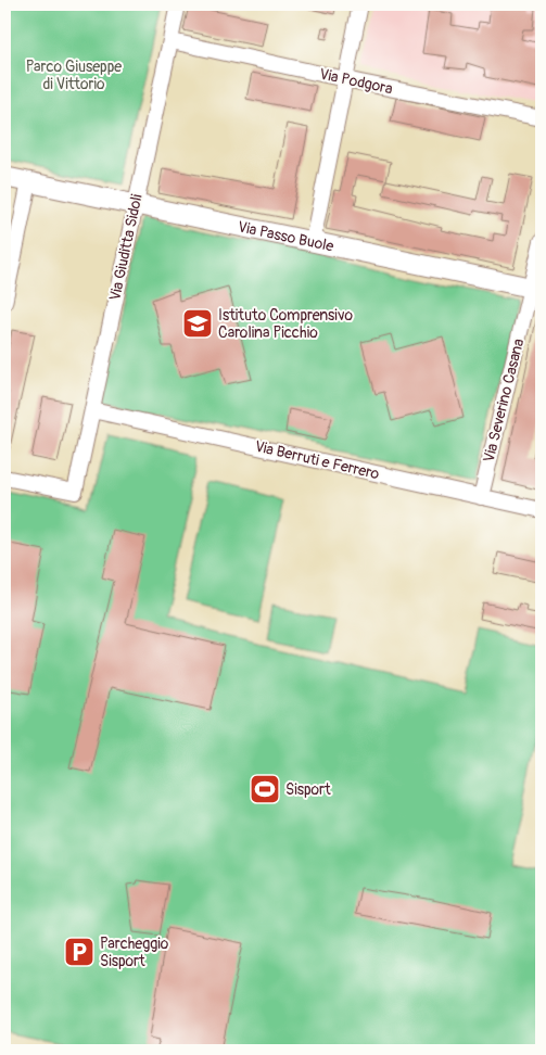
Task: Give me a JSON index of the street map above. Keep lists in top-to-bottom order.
{
  "streets": {
    "street": [
      "Via Podgora",
      "Via Passo Buole",
      "Via Giuditta Sidoli",
      "Via Severino Casana",
      "Via Berruti e Ferrero"
    ]
  },
  "crossings": [
    ["Via Podgora", "Via Giuditta Sidoli"],
    ["Via Passo Buole", "Via Giuditta Sidoli"],
    ["Via Passo Buole", "Via Severino Casana"],
    ["Via Giuditta Sidoli", "Via Berruti e Ferrero"],
    ["Via Severino Casana", "Via Berruti e Ferrero"]
  ],
  "parks": ["Parco Giuseppe di Vittorio"],
  "places": {
    "school or university": ["Istituto Comprensivo Carolina Picchio"],
    "sports": ["Sisport"],
    "parking": ["Parcheggio Sisport"]
  }
}
